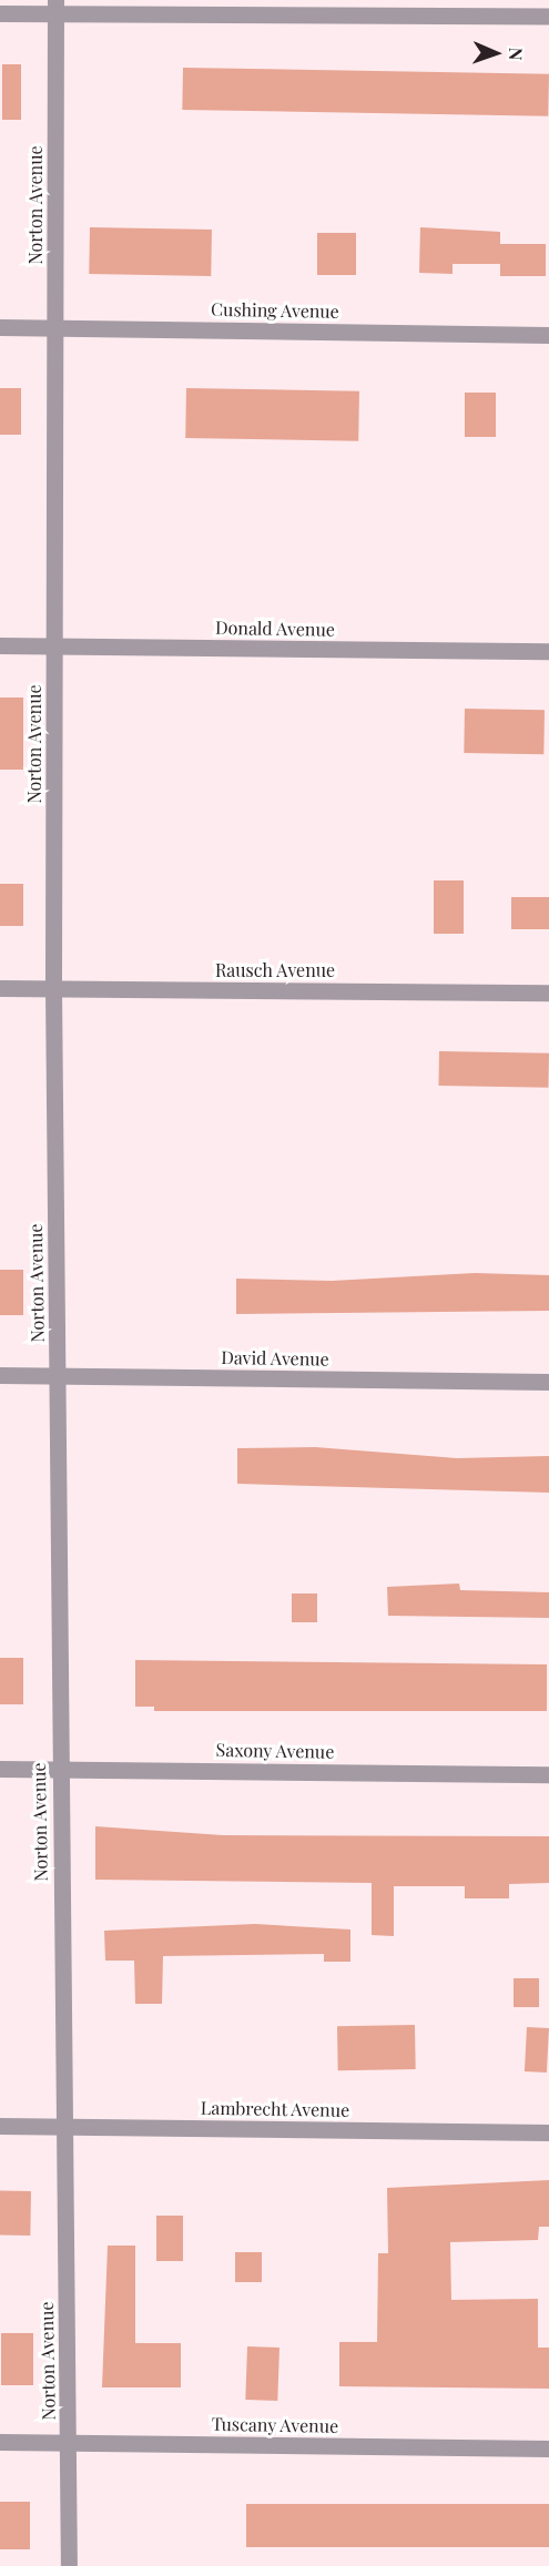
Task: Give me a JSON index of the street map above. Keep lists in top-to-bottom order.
{
  "streets": {
    "street": [
      "Norton Avenue",
      "Cushing Avenue",
      "Donald Avenue",
      "Rausch Avenue",
      "David Avenue",
      "Saxony Avenue",
      "Lambrecht Avenue",
      "Tuscany Avenue"
    ]
  },
  "crossings": [
    ["Norton Avenue", "Cushing Avenue"],
    ["Norton Avenue", "Donald Avenue"],
    ["Norton Avenue", "Rausch Avenue"],
    ["Norton Avenue", "David Avenue"],
    ["Norton Avenue", "Saxony Avenue"],
    ["Norton Avenue", "Lambrecht Avenue"],
    ["Norton Avenue", "Tuscany Avenue"]
  ],
  "north": "right"
}
